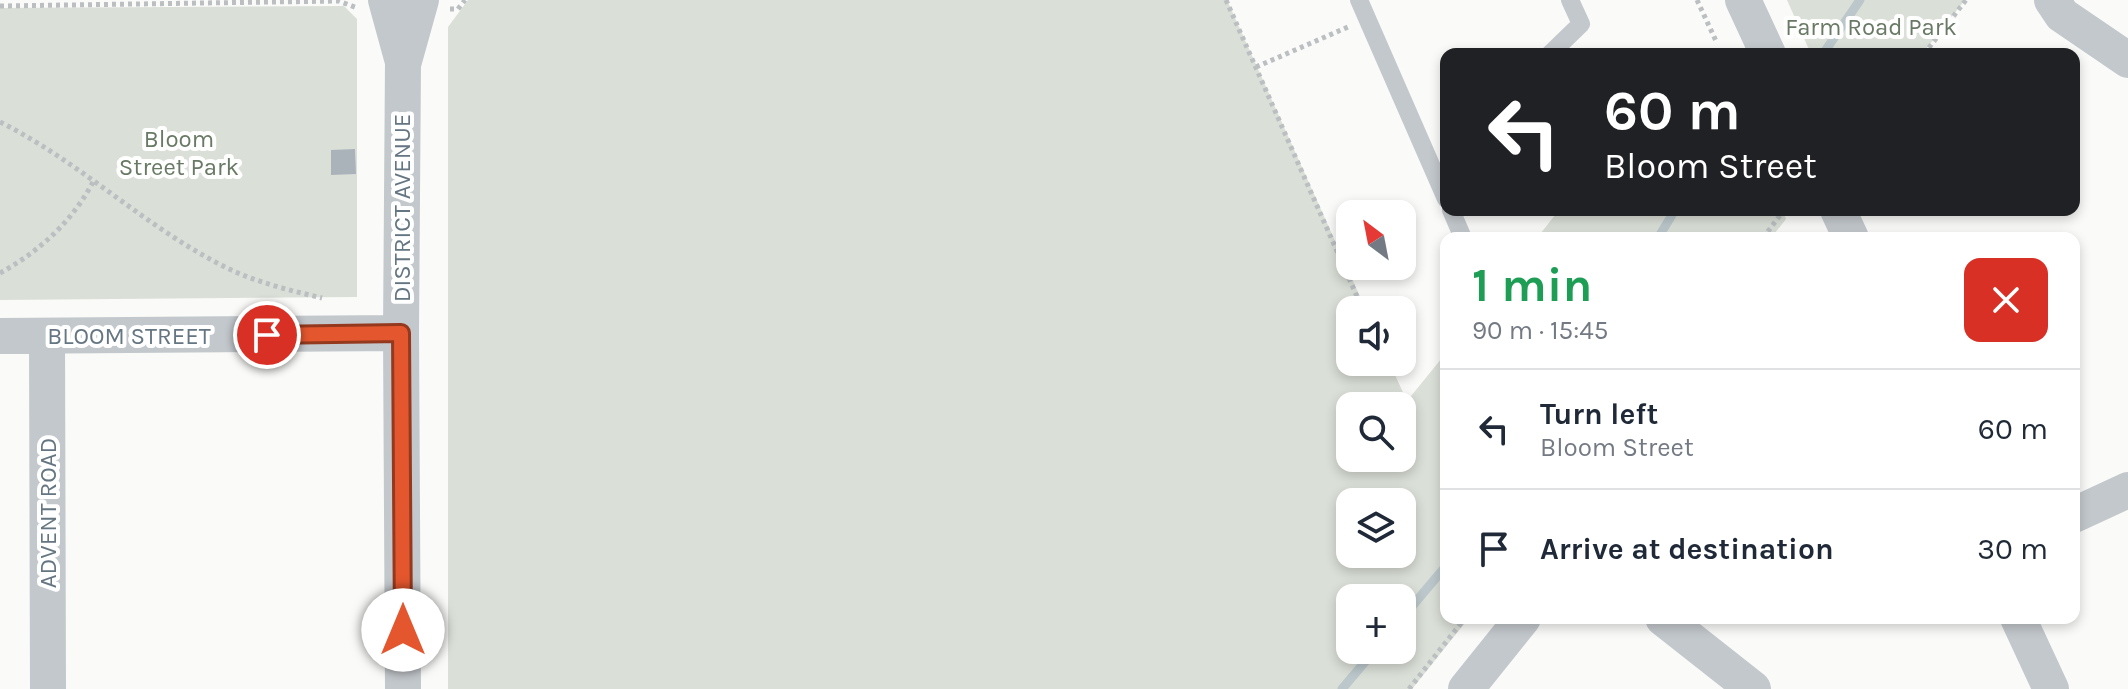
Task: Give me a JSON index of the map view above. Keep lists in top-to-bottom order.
{
  "streets": {
    "street": ["DISTRICT AVENUE", "BLOOM STREET", "ADVENT ROAD"]
  },
  "crossings": [
    ["DISTRICT AVENUE", "BLOOM STREET"],
    ["BLOOM STREET", "ADVENT ROAD"]
  ],
  "parks": ["Farm Road Park", "Bloom Street Park"],
  "north": "top left",
  "page": {
    "turn": ["60 m", "Bloom Street"],
    "map_buttons": "+",
    "heading": ["1 min", "90 m · 15:45"],
    "list": [
      {
        "name": "Turn left",
        "note": "Bloom Street",
        "value": "60 m"
      },
      {
        "name": "Arrive at destination",
        "value": "30 m"
      }
    ]
  }
}
